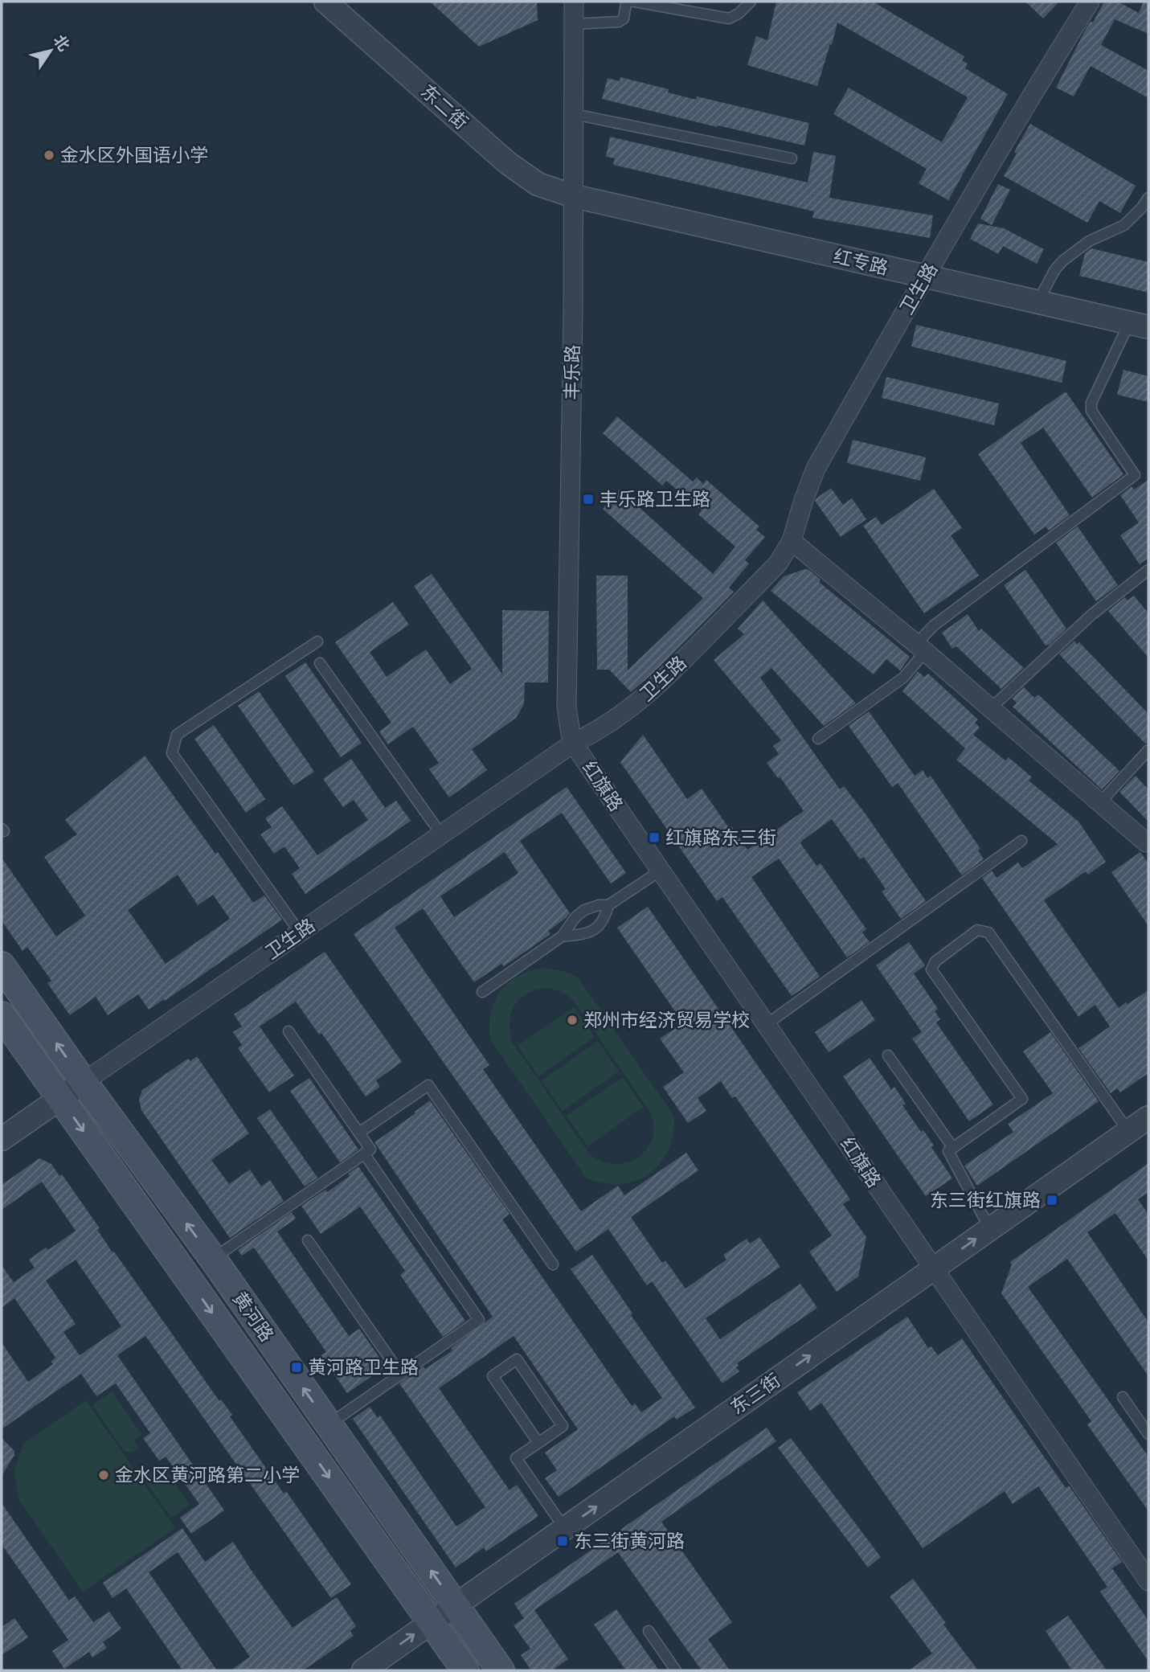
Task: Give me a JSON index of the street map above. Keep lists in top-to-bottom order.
{
  "streets": {
    "main road": ["黄河路"],
    "street": [
      "东二街",
      "红专路",
      "卫生路",
      "丰乐路",
      "红旗路",
      "东三街"
    ]
  },
  "crossings": [
    ["东二街", "红专路"],
    ["东二街", "丰乐路"],
    ["红专路", "卫生路"],
    ["红专路", "丰乐路"],
    ["卫生路", "丰乐路"],
    ["卫生路", "红旗路"],
    ["卫生路", "黄河路"],
    ["丰乐路", "红旗路"],
    ["红旗路", "东三街"],
    ["黄河路", "东三街"]
  ],
  "one_way": ["东三街"],
  "places": {
    "other": ["金水区外国语小学", "郑州市经济贸易学校", "金水区黄河路第二小学"],
    "transit": [
      "丰乐路卫生路",
      "红旗路东三街",
      "东三街红旗路",
      "黄河路卫生路",
      "东三街黄河路"
    ]
  },
  "north": "top right"
}
